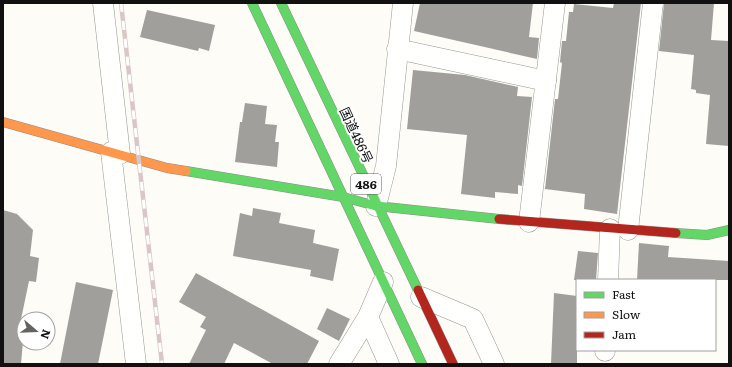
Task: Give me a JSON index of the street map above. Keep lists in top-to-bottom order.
{
  "streets": {
    "main road": ["国道486号", "486"]
  },
  "legend": ["Fast", "Slow", "Jam"],
  "north": "right"
}
